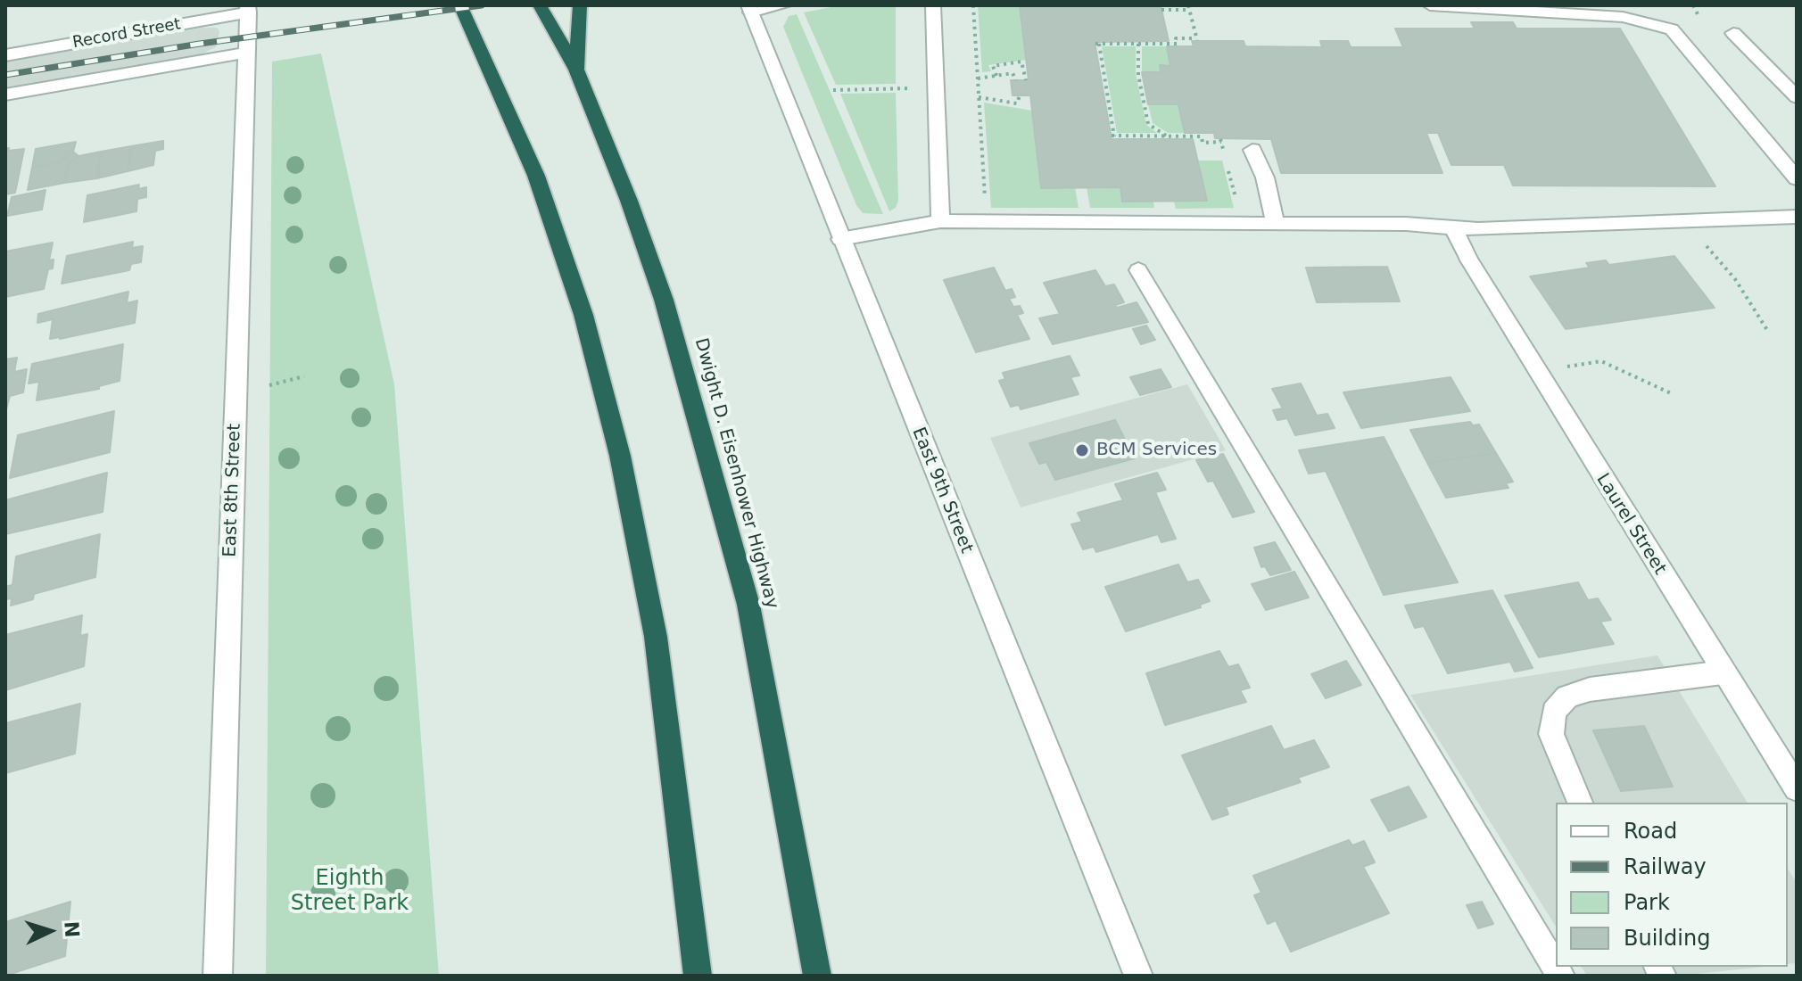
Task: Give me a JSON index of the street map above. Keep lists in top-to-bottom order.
{
  "streets": {
    "highway": ["Dwight D. Eisenhower Highway"],
    "street": [
      "Record Street",
      "East 8th Street",
      "East 9th Street",
      "Laurel Street"
    ]
  },
  "crossings": [
    ["Record Street", "East 8th Street"]
  ],
  "parks": ["Eighth Street Park"],
  "places": ["BCM Services"],
  "legend": [
    "Road",
    "Railway",
    "Park",
    "Building"
  ],
  "north": "right"
}
